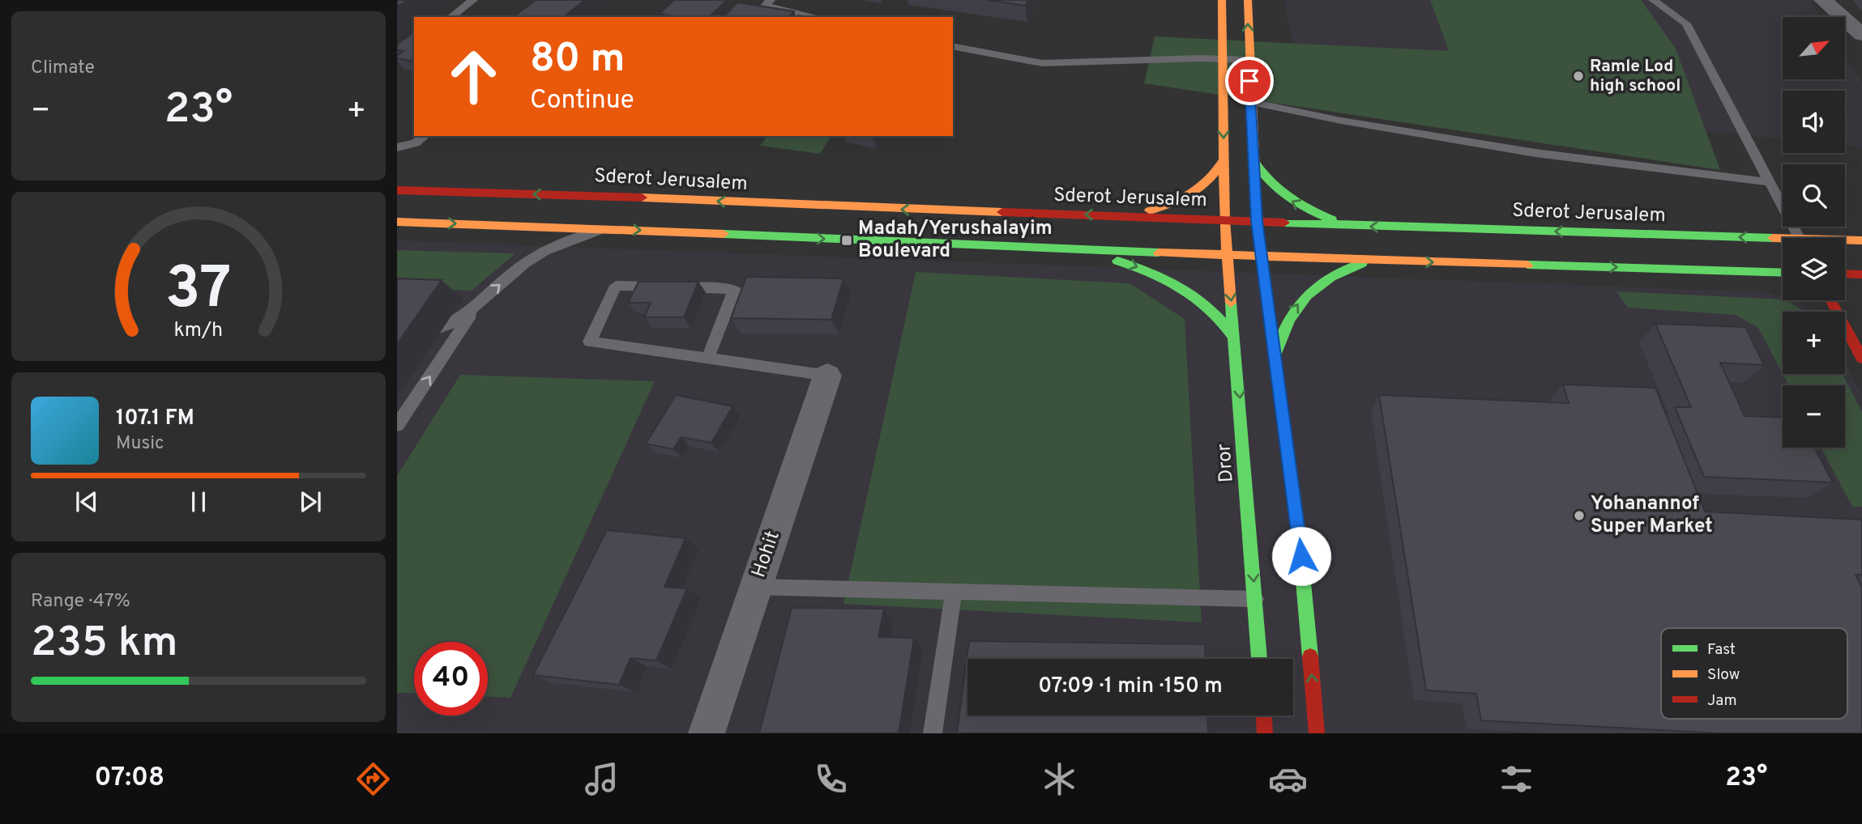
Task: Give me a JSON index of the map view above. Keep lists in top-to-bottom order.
{
  "streets": {
    "main road": ["Sderot Jerusalem", "Dror"],
    "street": ["Hohit"]
  },
  "crossings": [
    ["Sderot Jerusalem", "Dror"]
  ],
  "places": {
    "other": ["Ramle Lod high school", "Yohanannof Super Market"],
    "transit": ["Madah/Yerushalayim Boulevard"]
  },
  "legend": ["Fast", "Slow", "Jam"],
  "north": "top right",
  "page": {
    "tile": [
      "Climate",
      ["Range · 47%", "235 km"]
    ],
    "map_buttons": ["+", "−"],
    "turn": ["80 m", "Continue"],
    "heat": ["−", "23°", "+"],
    "song": ["107.1 FM", "Music"],
    "limit": "40",
    "trip": "07:09 · 1 min · 150 m",
    "tabs": ["07:08", "23°"],
    "gauge": ["37", "km/h"]
  }
}
